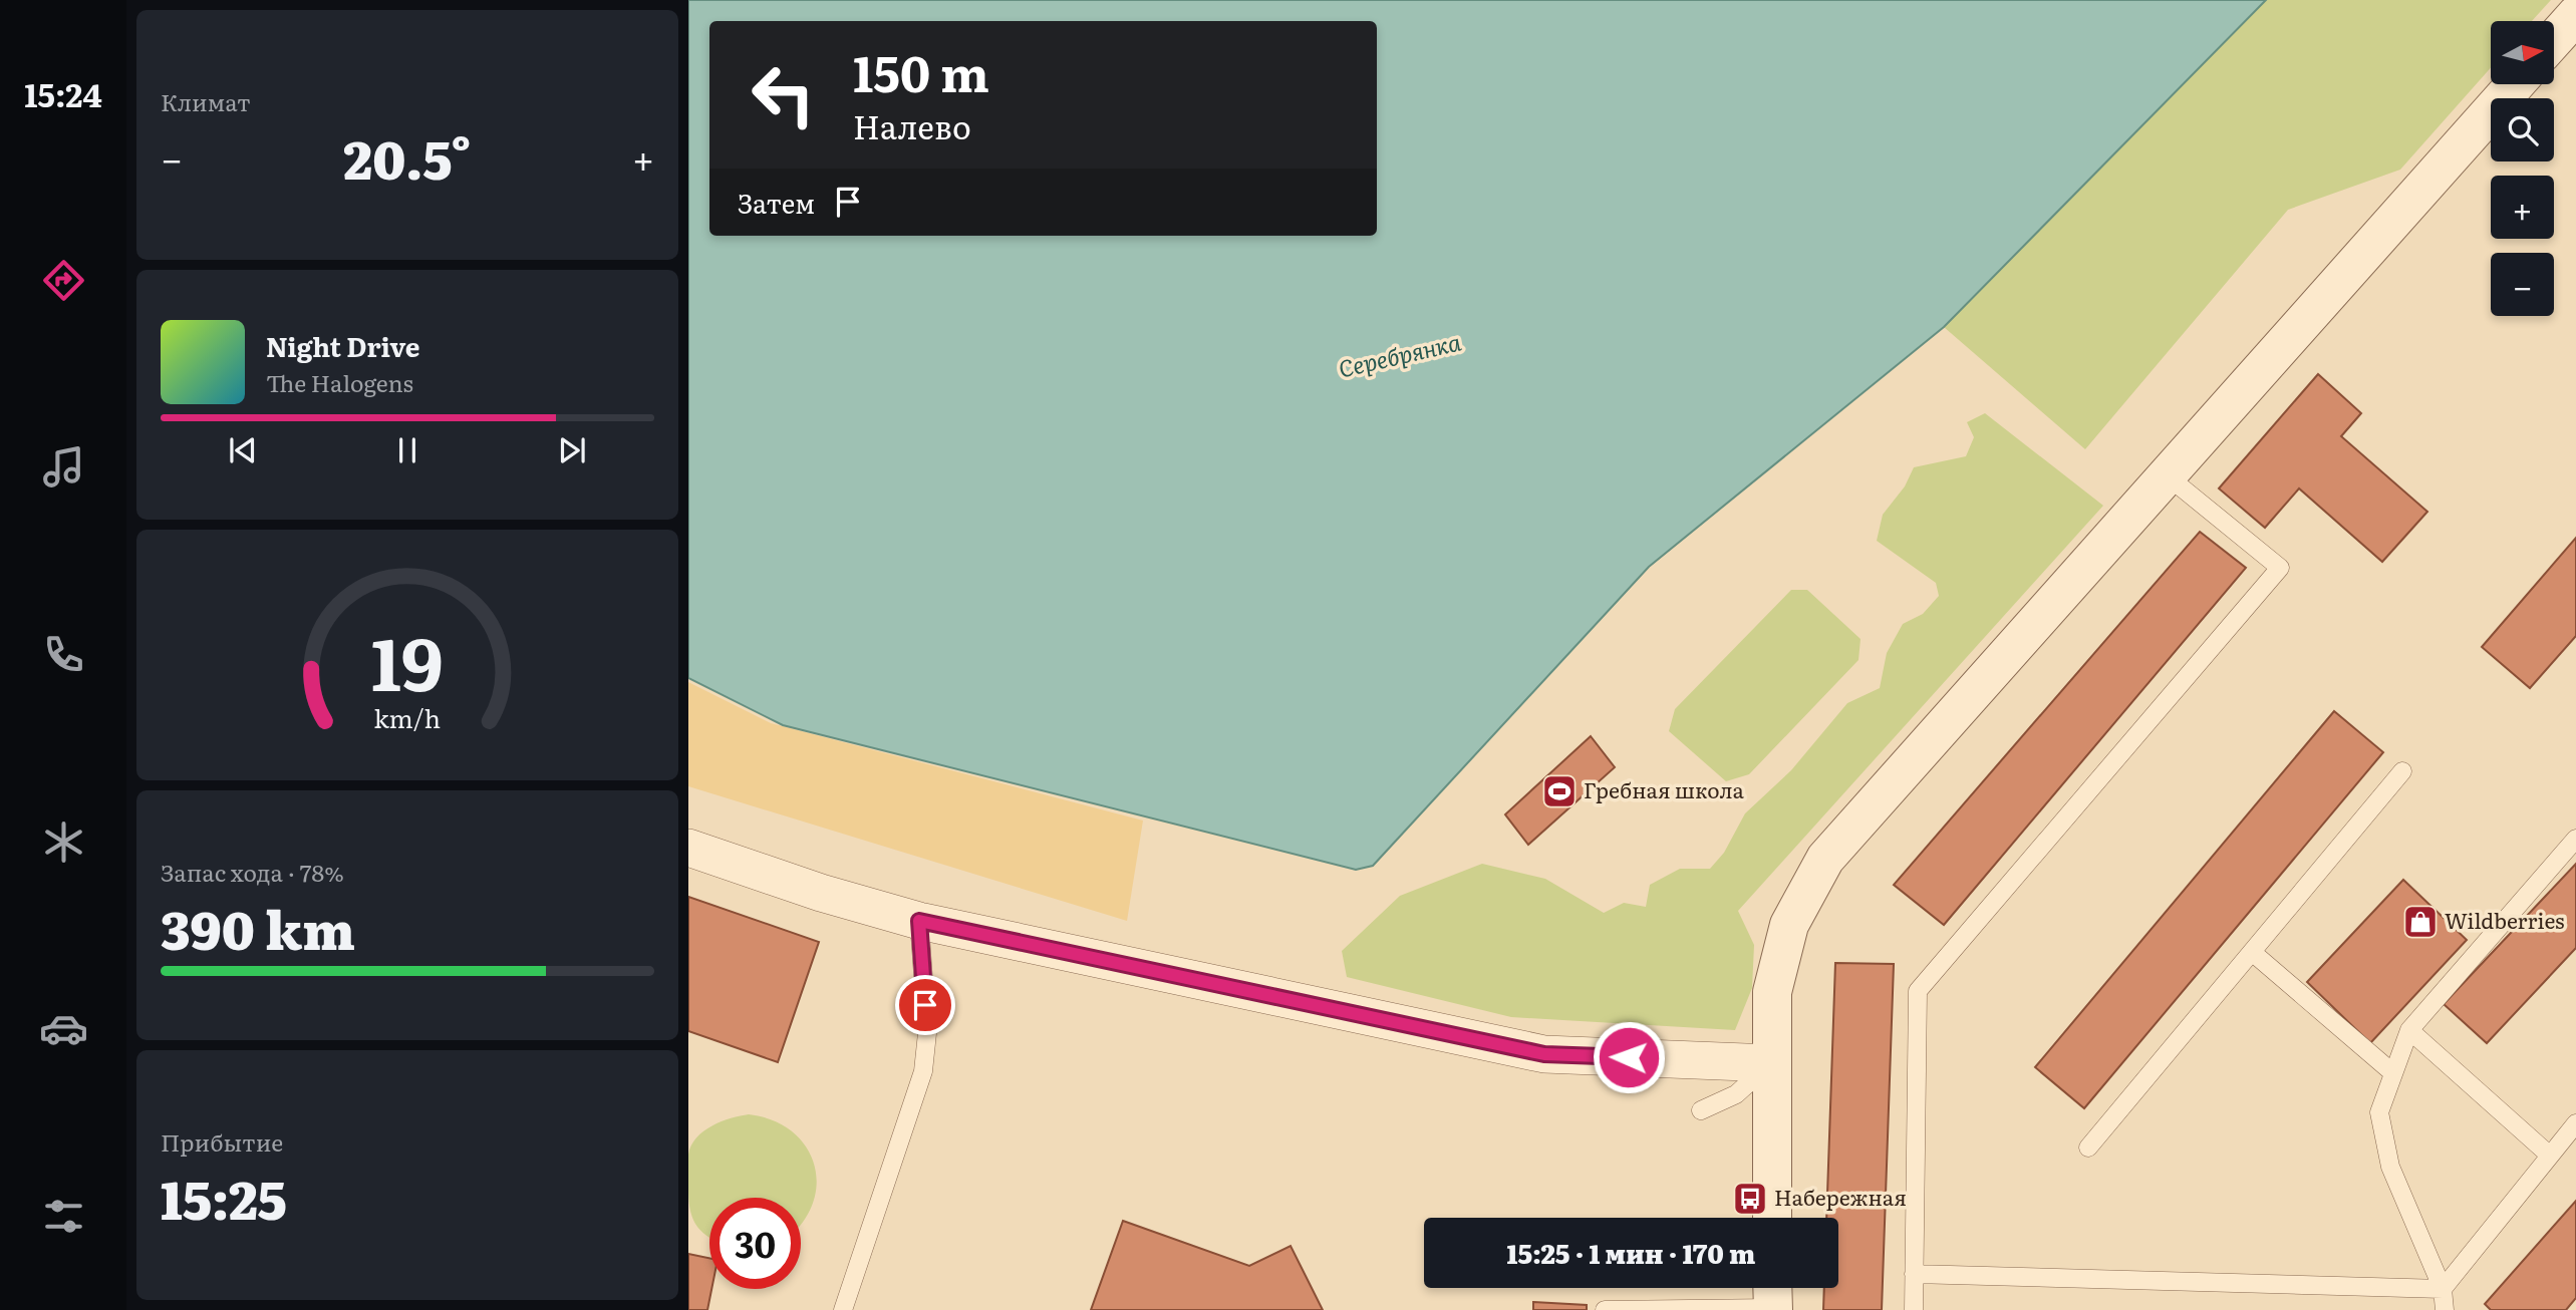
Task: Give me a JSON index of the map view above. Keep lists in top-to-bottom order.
{
  "water": ["Серебрянка"],
  "places": {
    "sports": ["Гребная школа"],
    "shop": ["Wildberries"],
    "bus stop": ["Набережная"]
  },
  "north": "right",
  "page": {
    "tabs": "15:24",
    "tile": [
      "Климат",
      ["Запас хода · 78%", "390 km"],
      ["Прибытие", "15:25"]
    ],
    "map_buttons": ["+", "−"],
    "turn": ["150 m", "Налево"],
    "heat": ["−", "20.5°", "+"],
    "then": "Затем",
    "song": ["Night Drive", "The Halogens"],
    "limit": "30",
    "trip": "15:25 · 1 мин · 170 m",
    "gauge": ["19", "km/h"]
  }
}
